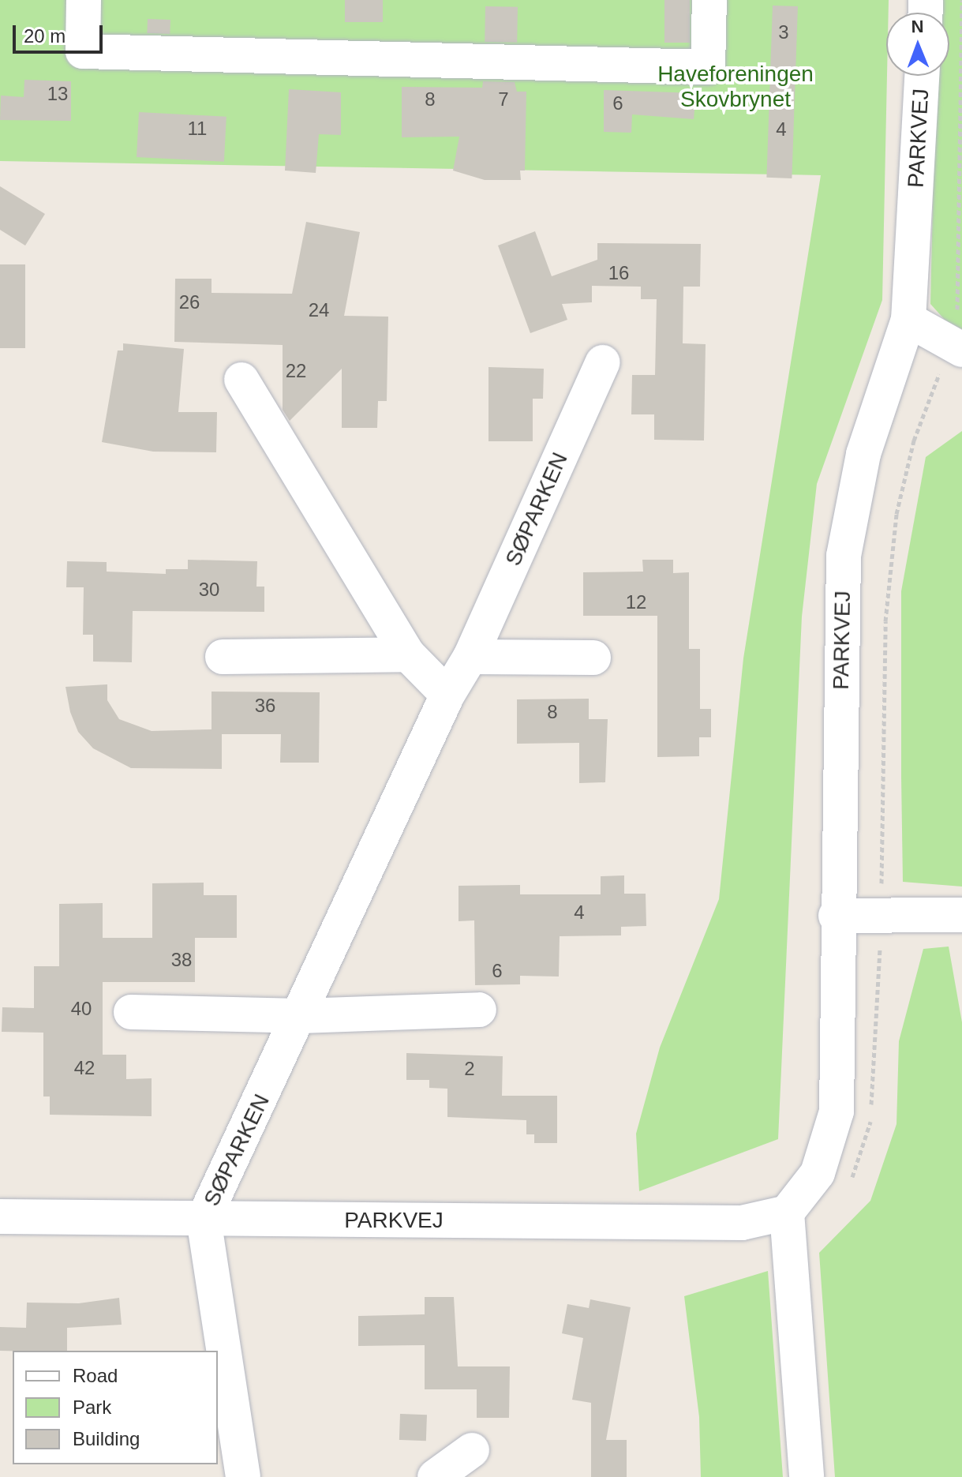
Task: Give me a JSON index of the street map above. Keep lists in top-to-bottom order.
{
  "streets": {
    "street": ["PARKVEJ", "SØPARKEN"]
  },
  "crossings": [
    ["PARKVEJ", "SØPARKEN"]
  ],
  "parks": ["Haveforeningen Skovbrynet"],
  "house_numbers": [
    "3",
    "13",
    "8",
    "7",
    "6",
    "11",
    "4",
    "16",
    "26",
    "24",
    "22",
    "30",
    "12",
    "36",
    "8",
    "4",
    "38",
    "6",
    "40",
    "42",
    "2"
  ],
  "legend": ["Road", "Park", "Building"],
  "scale_bar": "20 m",
  "north": "top"
}
